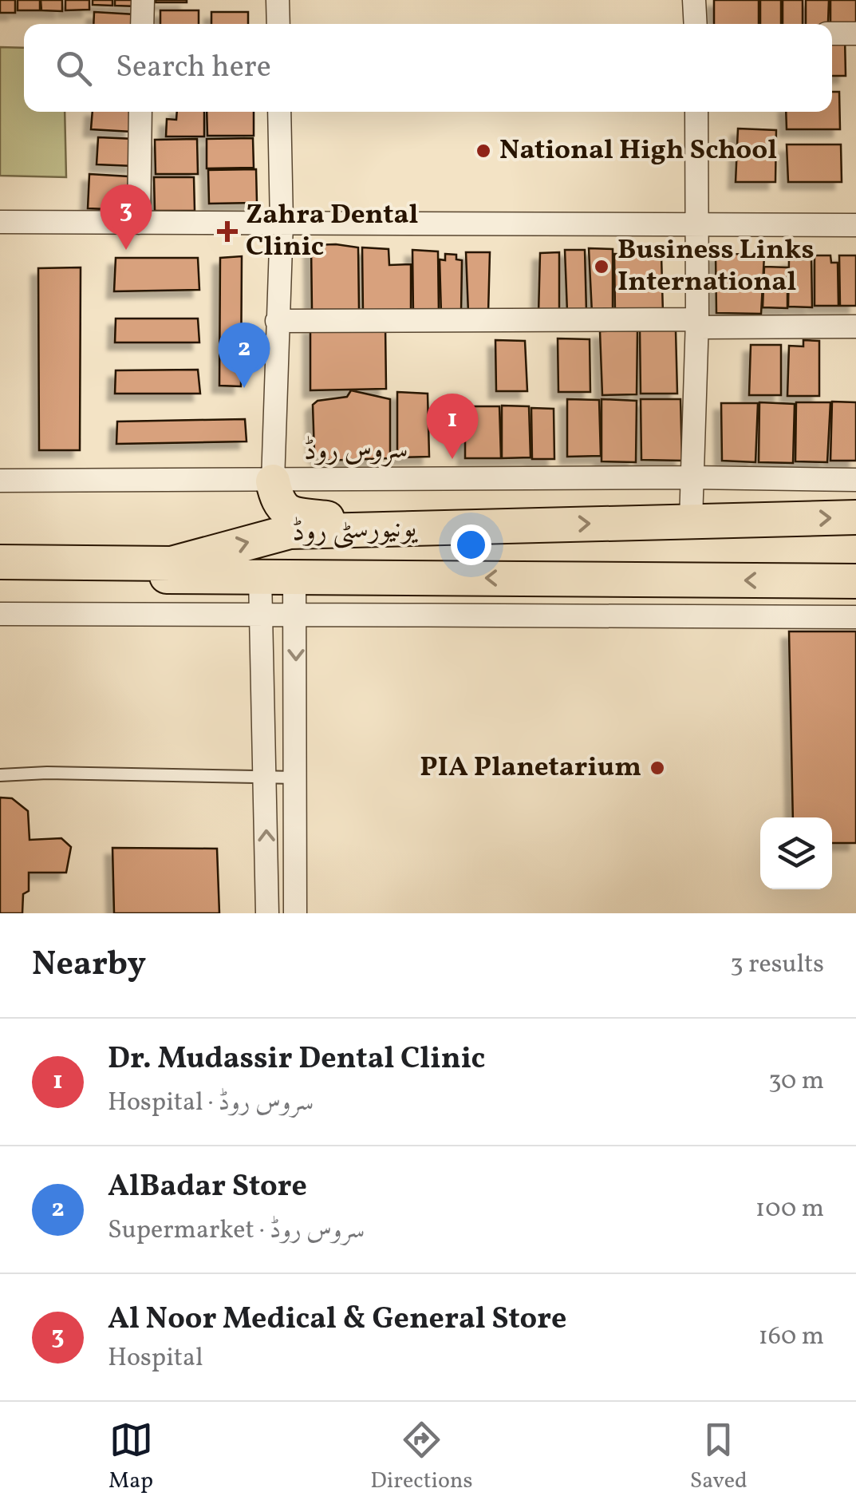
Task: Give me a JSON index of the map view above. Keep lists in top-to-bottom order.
{
  "streets": {
    "main road": ["یونیورسٹی روڈ"],
    "street": ["سروس روڈ"]
  },
  "places": {
    "other": ["National High School", "Business Links International", "PIA Planetarium"],
    "health": ["Zahra Dental Clinic"]
  },
  "page": {
    "search": "Search here",
    "pins": ["3", "2", "1"],
    "heading": ["Nearby", "3 results"],
    "list": [
      {
        "mark": "1",
        "name": "Dr. Mudassir Dental Clinic",
        "note": "Hospital · سروس روڈ",
        "value": "30 m"
      },
      {
        "mark": "2",
        "name": "AlBadar Store",
        "note": "Supermarket · سروس روڈ",
        "value": "100 m"
      },
      {
        "mark": "3",
        "name": "Al Noor Medical & General Store",
        "note": "Hospital",
        "value": "160 m"
      }
    ],
    "nav": ["Map", "Directions", "Saved"]
  }
}
